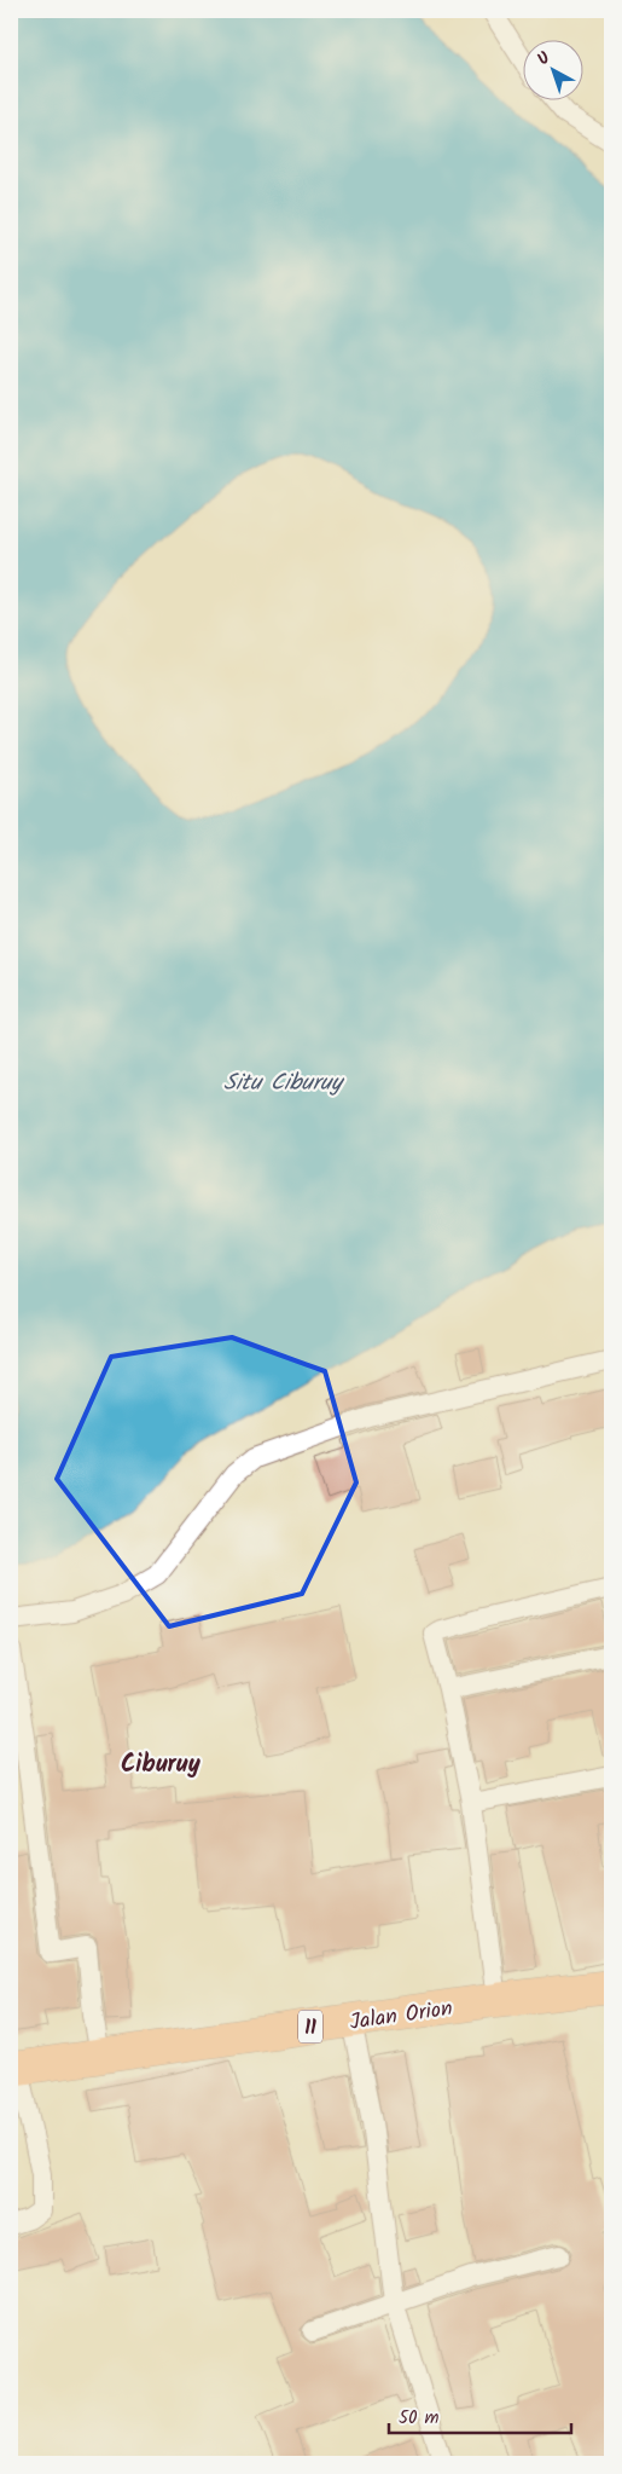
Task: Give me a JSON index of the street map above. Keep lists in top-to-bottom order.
{
  "streets": {
    "highway": ["Jalan Orion", "11"]
  },
  "districts": ["Ciburuy"],
  "water": ["Situ Ciburuy"],
  "scale_bar": "50 m",
  "north": "top left"
}
